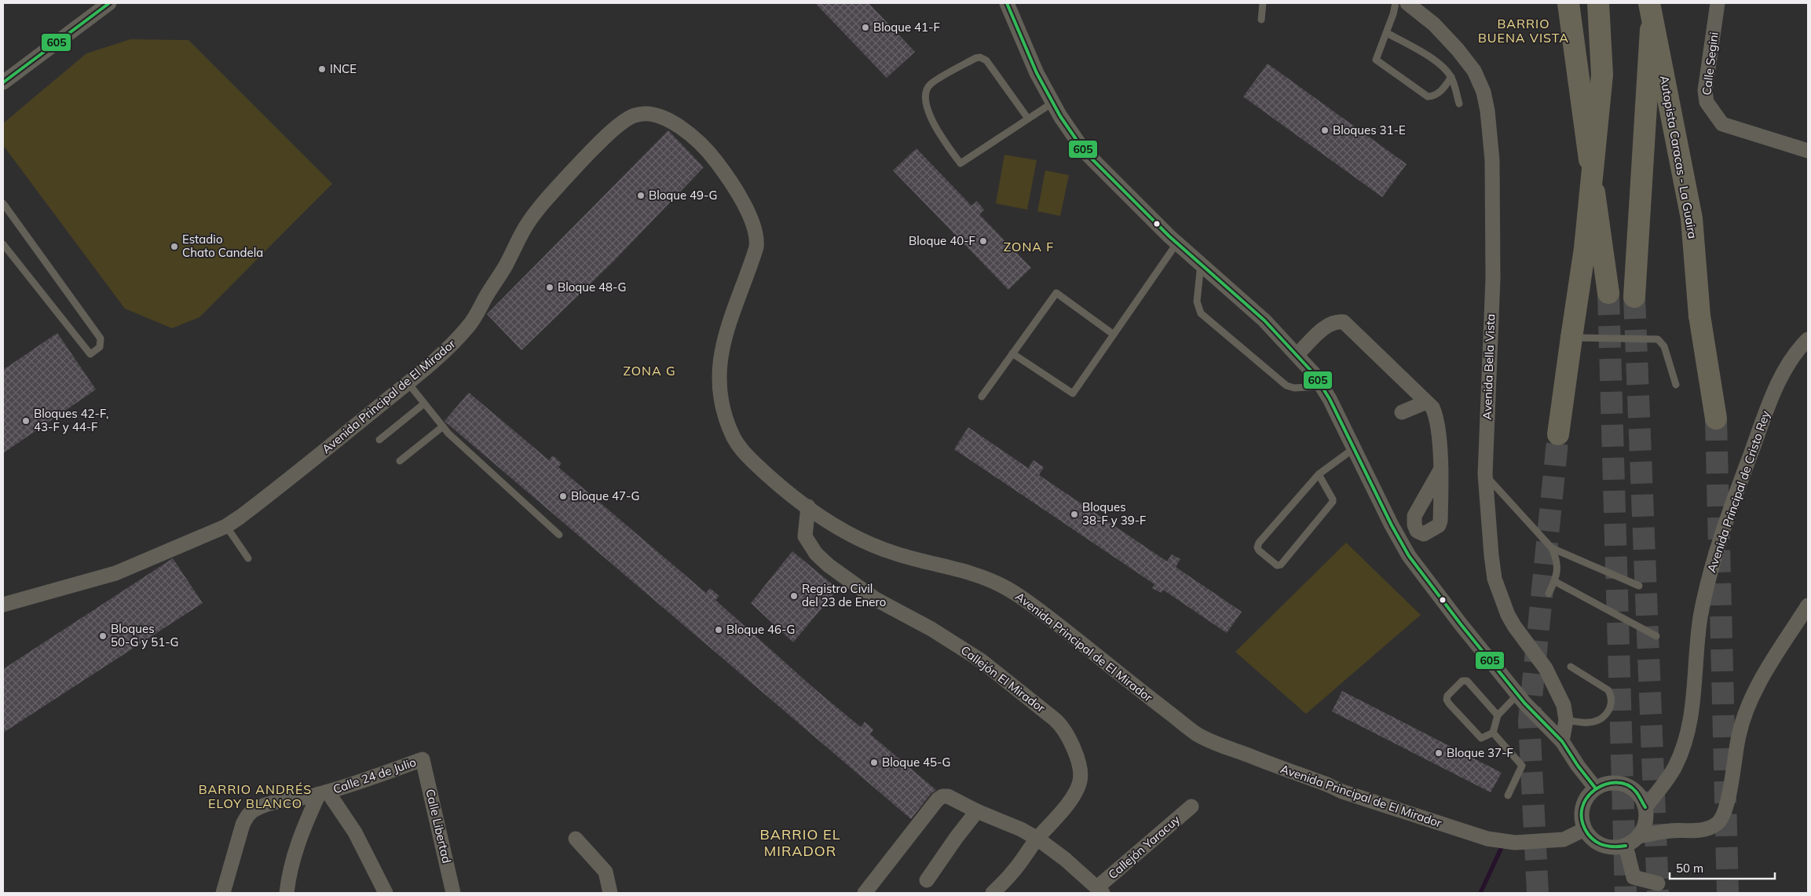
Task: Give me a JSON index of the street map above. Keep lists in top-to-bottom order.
{
  "streets": {
    "highway": ["Autopista Caracas - La Guaira"],
    "street": [
      "Calle Segini",
      "Avenida Bella Vista",
      "Avenida Principal de El Mirador",
      "Avenida Principal de Cristo Rey",
      "Callejón El Mirador",
      "Calle 24 de Julio",
      "Calle Libertad",
      "Callejón Yaracuy"
    ]
  },
  "crossings": [
    ["Avenida Principal de El Mirador", "Avenida Principal de Cristo Rey"],
    ["Avenida Principal de El Mirador", "Callejón El Mirador"],
    ["Calle 24 de Julio", "Calle Libertad"]
  ],
  "districts": [
    "BARRIO BUENA VISTA",
    "ZONA F",
    "ZONA G",
    "BARRIO ANDRÉS ELOY BLANCO",
    "BARRIO EL MIRADOR"
  ],
  "places": [
    "Bloque 41-F",
    "INCE",
    "Bloques 31-E",
    "Bloque 49-G",
    "Bloque 40-F",
    "Estadio Chato Candela",
    "Bloque 48-G",
    "Bloques 42-F, 43-F y 44-F",
    "Bloque 47-G",
    "Bloques 38-F y 39-F",
    "Registro Civil del 23 de Enero",
    "Bloque 46-G",
    "Bloques 50-G y 51-G",
    "Bloque 37-F",
    "Bloque 45-G"
  ],
  "lines": ["transit line 605"],
  "scale_bar": "50 m"
}
